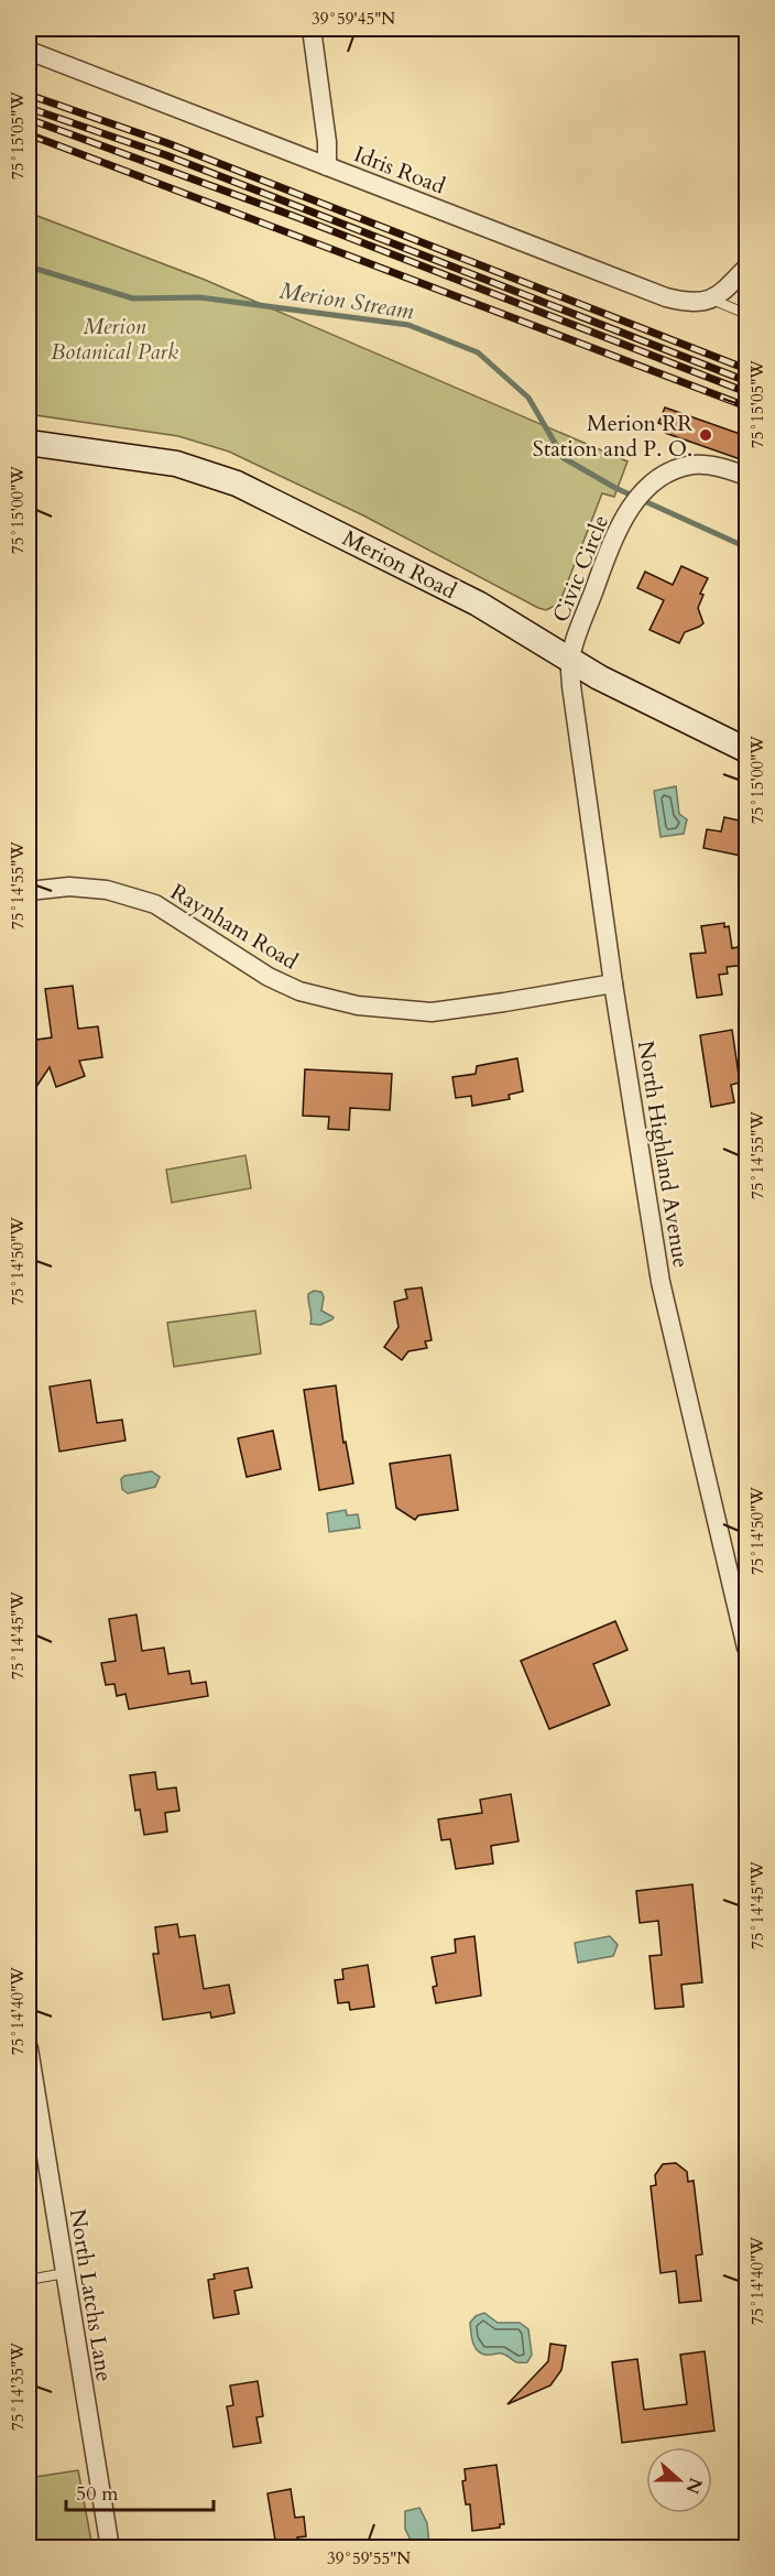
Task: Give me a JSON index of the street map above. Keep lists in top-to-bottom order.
{
  "streets": {
    "street": [
      "Idris Road",
      "Merion Road",
      "Civic Circle",
      "Raynham Road",
      "North Highland Avenue",
      "North Latchs Lane"
    ]
  },
  "crossings": [
    ["Merion Road", "Civic Circle"],
    ["Merion Road", "North Highland Avenue"],
    ["Civic Circle", "North Highland Avenue"],
    ["Raynham Road", "North Highland Avenue"]
  ],
  "water": ["Merion Stream"],
  "parks": ["Merion Botanical Park"],
  "places": ["Merion RR Station and P. O."],
  "scale_bar": "50 m",
  "north": "right",
  "coordinates": [
    "39°59'45\"N",
    "75°15'05\"W",
    "75°15'00\"W",
    "75°14'55\"W",
    "75°14'50\"W",
    "75°14'45\"W",
    "75°14'40\"W",
    "75°14'35\"W",
    "39°59'55\"N"
  ]
}
